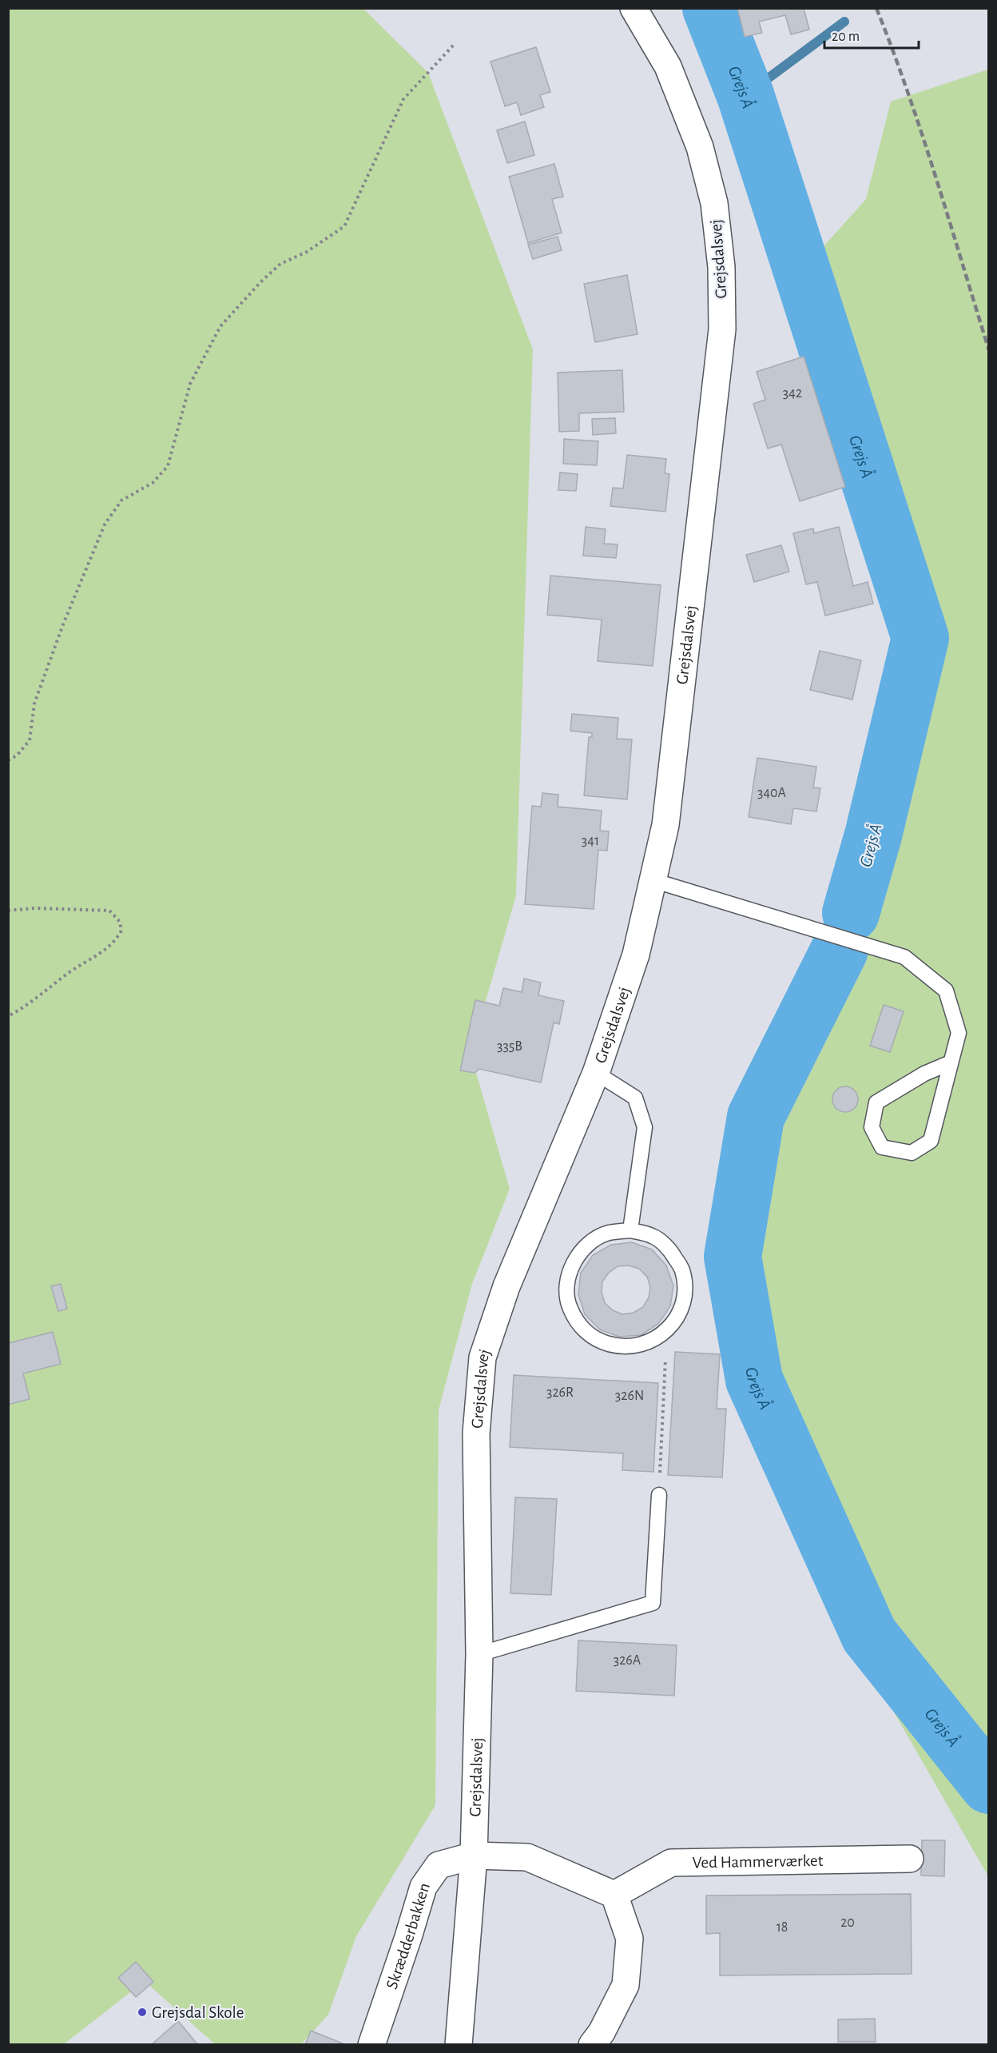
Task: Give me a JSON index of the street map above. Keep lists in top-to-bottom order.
{
  "streets": {
    "street": ["Grejsdalsvej", "Ved Hammerværket", "Skrædderbakken"]
  },
  "crossings": [
    ["Grejsdalsvej", "Skrædderbakken"]
  ],
  "water": ["Grejs Å"],
  "places": ["Grejsdal Skole"],
  "house_numbers": [
    "342",
    "340A",
    "341",
    "335B",
    "326R",
    "326N",
    "326A",
    "20",
    "18"
  ],
  "scale_bar": "20 m"
}
